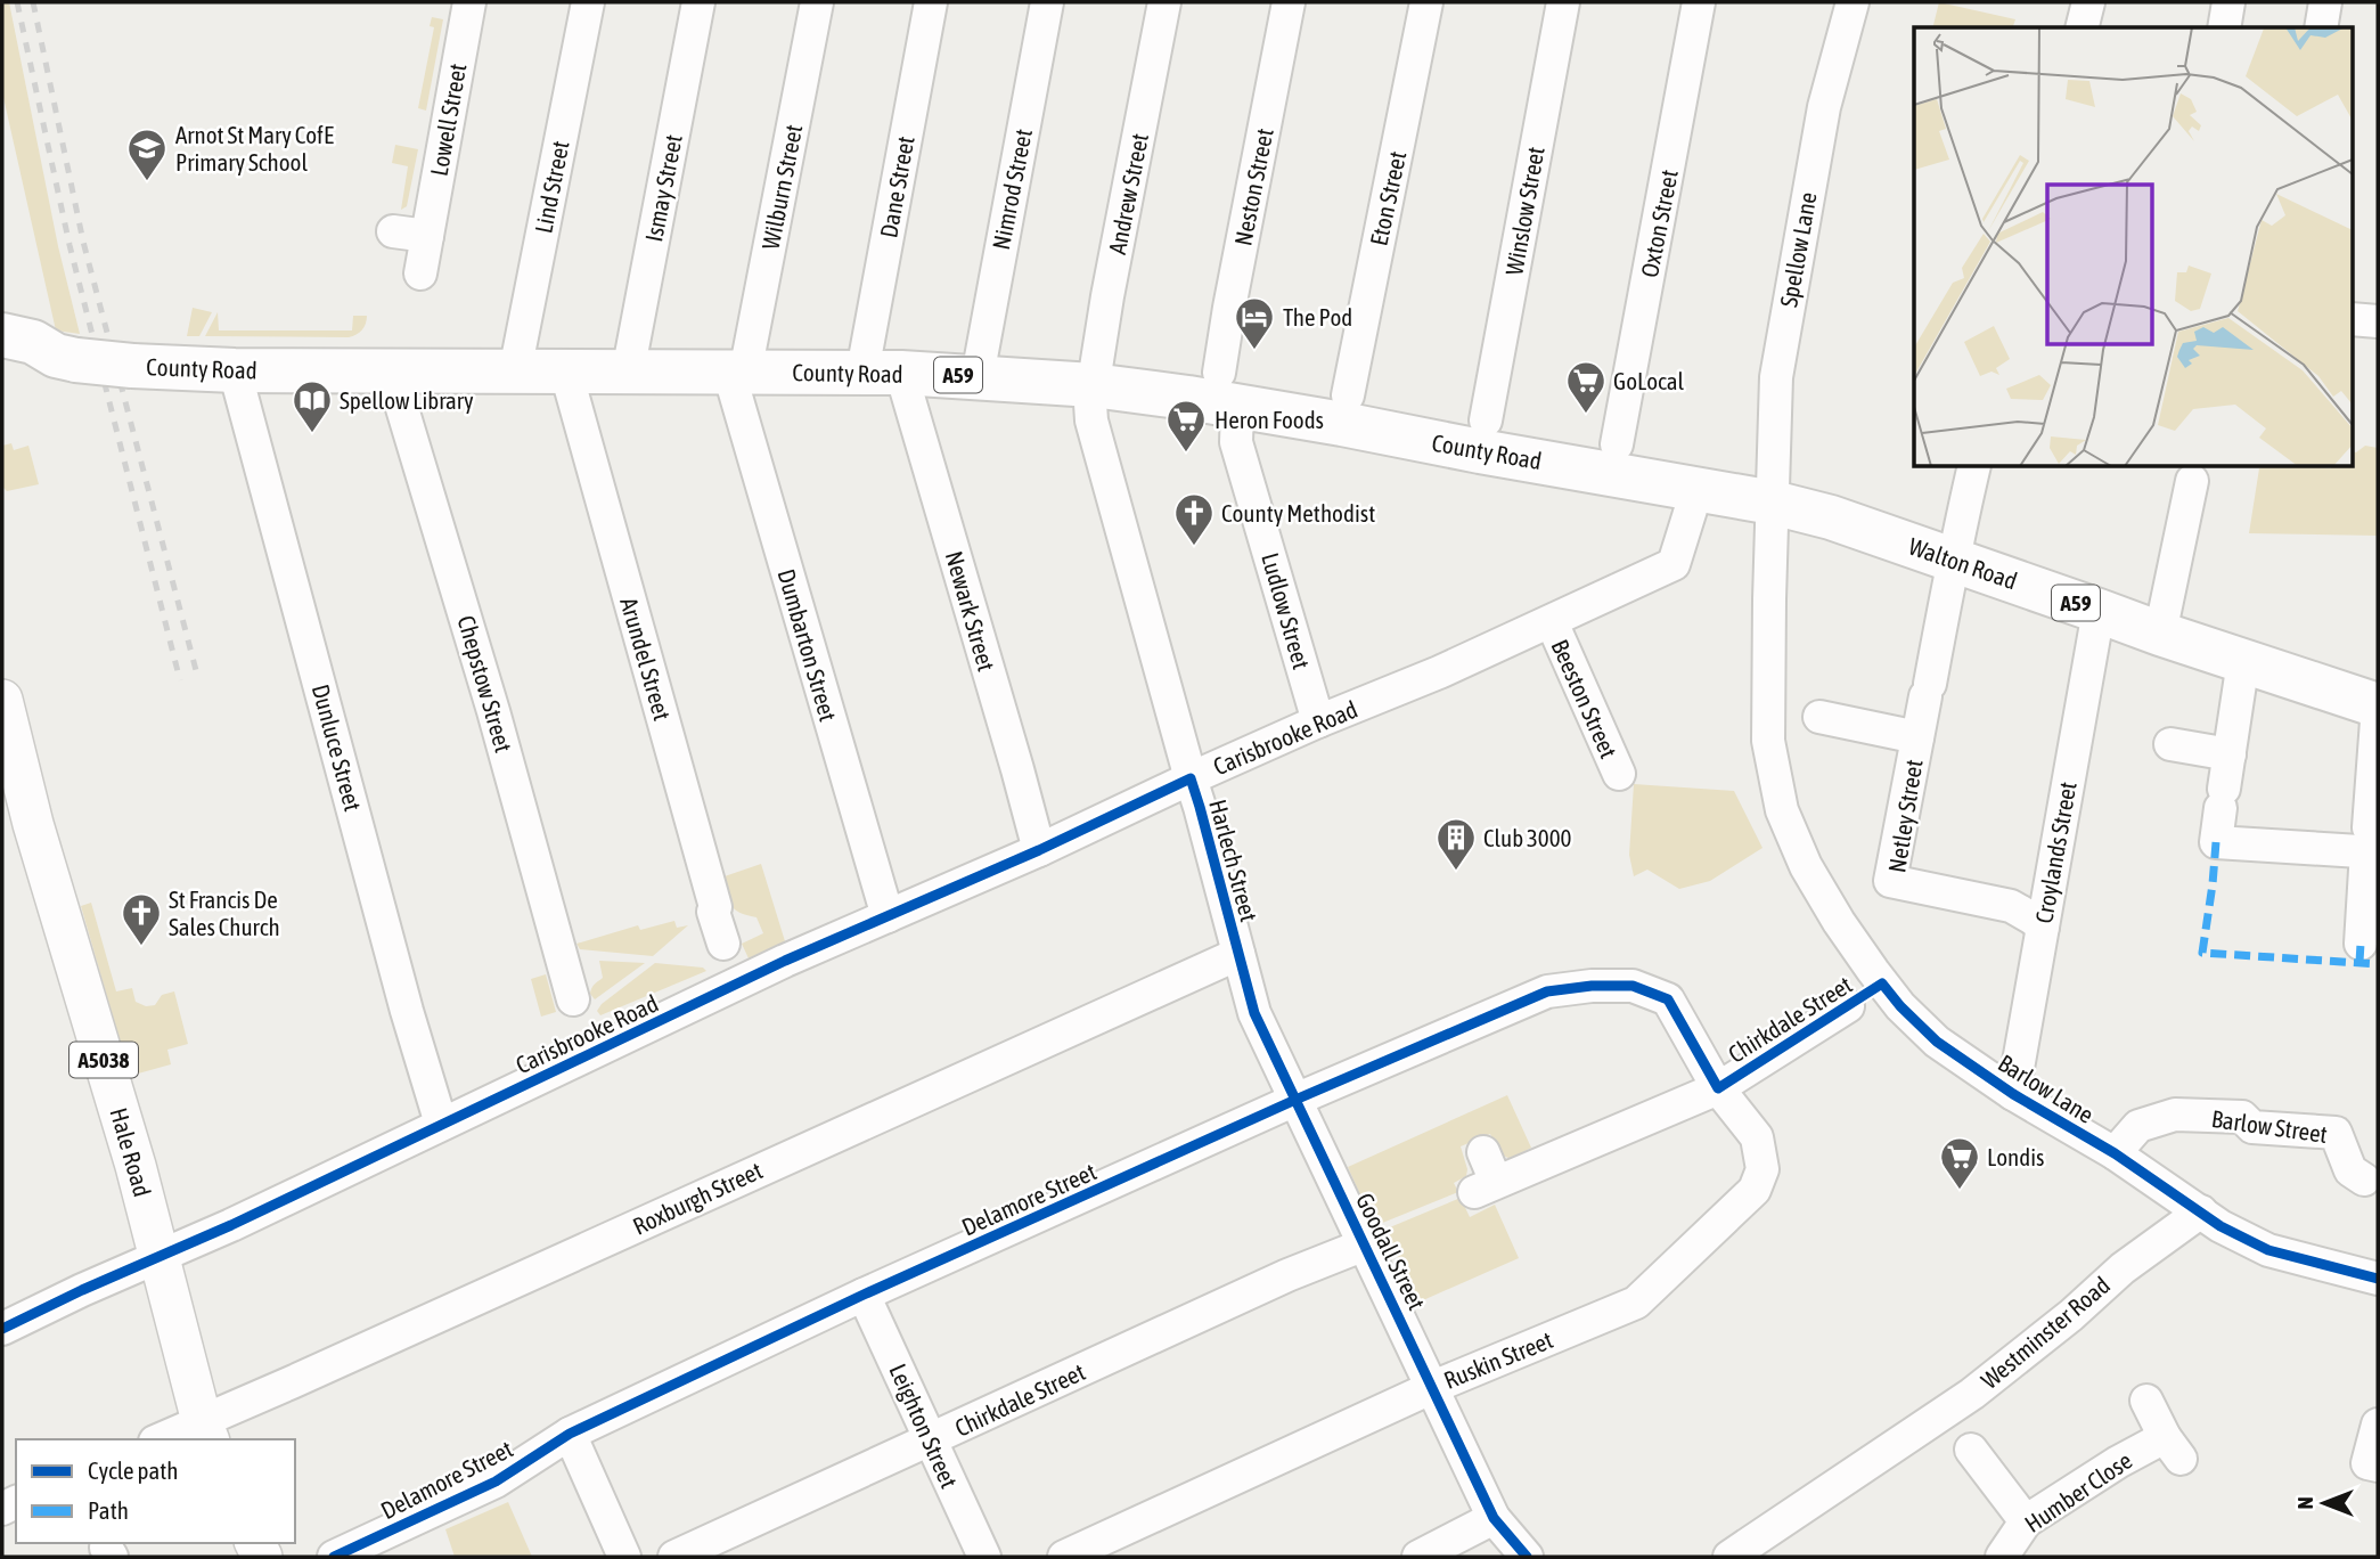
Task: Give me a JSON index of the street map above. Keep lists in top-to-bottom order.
{
  "streets": {
    "highway": ["County Road", "A59", "Walton Road"],
    "main road": ["A5038", "Hale Road"],
    "street": [
      "Lowell Street",
      "Lind Street",
      "Wilburn Street",
      "Dane Street",
      "Neston Street",
      "Ismay Street",
      "Nimrod Street",
      "Andrew Street",
      "Eton Street",
      "Winslow Street",
      "Oxton Street",
      "Spellow Lane",
      "Newark Street",
      "Ludlow Street",
      "Dumbarton Street",
      "Arundel Street",
      "Chepstow Street",
      "Beeston Street",
      "Carisbrooke Road",
      "Dunluce Street",
      "Netley Street",
      "Croylands Street",
      "Harlech Street",
      "Chirkdale Street",
      "Barlow Lane",
      "Barlow Street",
      "Roxburgh Street",
      "Delamore Street",
      "Goodall Street",
      "Westminster Road",
      "Ruskin Street",
      "Leighton Street",
      "Humber Close"
    ]
  },
  "crossings": [
    ["Lind Street", "County Road"],
    ["Wilburn Street", "County Road"],
    ["Wilburn Street", "Dumbarton Street"],
    ["Dane Street", "County Road"],
    ["Dane Street", "Newark Street"],
    ["Neston Street", "County Road"],
    ["Neston Street", "Ludlow Street"],
    ["Ismay Street", "County Road"],
    ["Nimrod Street", "County Road"],
    ["Andrew Street", "County Road"],
    ["Andrew Street", "Harlech Street"],
    ["Spellow Lane", "County Road"],
    ["Spellow Lane", "Walton Road"],
    ["Spellow Lane", "Barlow Lane"],
    ["County Road", "Walton Road"],
    ["County Road", "Newark Street"],
    ["County Road", "Ludlow Street"],
    ["County Road", "Dumbarton Street"],
    ["County Road", "Arundel Street"],
    ["County Road", "Chepstow Street"],
    ["County Road", "Carisbrooke Road"],
    ["County Road", "Dunluce Street"],
    ["County Road", "Harlech Street"],
    ["County Road", "Barlow Lane"],
    ["Walton Road", "Netley Street"],
    ["Walton Road", "Croylands Street"],
    ["Walton Road", "Barlow Lane"],
    ["Newark Street", "Carisbrooke Road"],
    ["Ludlow Street", "Carisbrooke Road"],
    ["Dumbarton Street", "Carisbrooke Road"],
    ["Beeston Street", "Carisbrooke Road"],
    ["Carisbrooke Road", "Dunluce Street"],
    ["Carisbrooke Road", "Harlech Street"],
    ["Carisbrooke Road", "Hale Road"],
    ["Netley Street", "Croylands Street"],
    ["Croylands Street", "Barlow Lane"],
    ["Harlech Street", "Roxburgh Street"],
    ["Harlech Street", "Goodall Street"],
    ["Chirkdale Street", "Delamore Street"],
    ["Chirkdale Street", "Goodall Street"],
    ["Chirkdale Street", "Ruskin Street"],
    ["Chirkdale Street", "Leighton Street"],
    ["Barlow Lane", "Barlow Street"],
    ["Barlow Lane", "Westminster Road"],
    ["Hale Road", "Roxburgh Street"],
    ["Roxburgh Street", "Goodall Street"],
    ["Delamore Street", "Goodall Street"],
    ["Delamore Street", "Ruskin Street"],
    ["Delamore Street", "Leighton Street"],
    ["Goodall Street", "Ruskin Street"]
  ],
  "places": {
    "school or university": ["Arnot St Mary CofE Primary School"],
    "hotel": ["The Pod"],
    "supermarket": ["GoLocal", "Heron Foods", "Londis"],
    "library": ["Spellow Library"],
    "church": ["County Methodist", "St Francis De Sales Church"],
    "building": ["Club 3000"]
  },
  "legend": ["Cycle path", "Path"],
  "north": "left"
}
